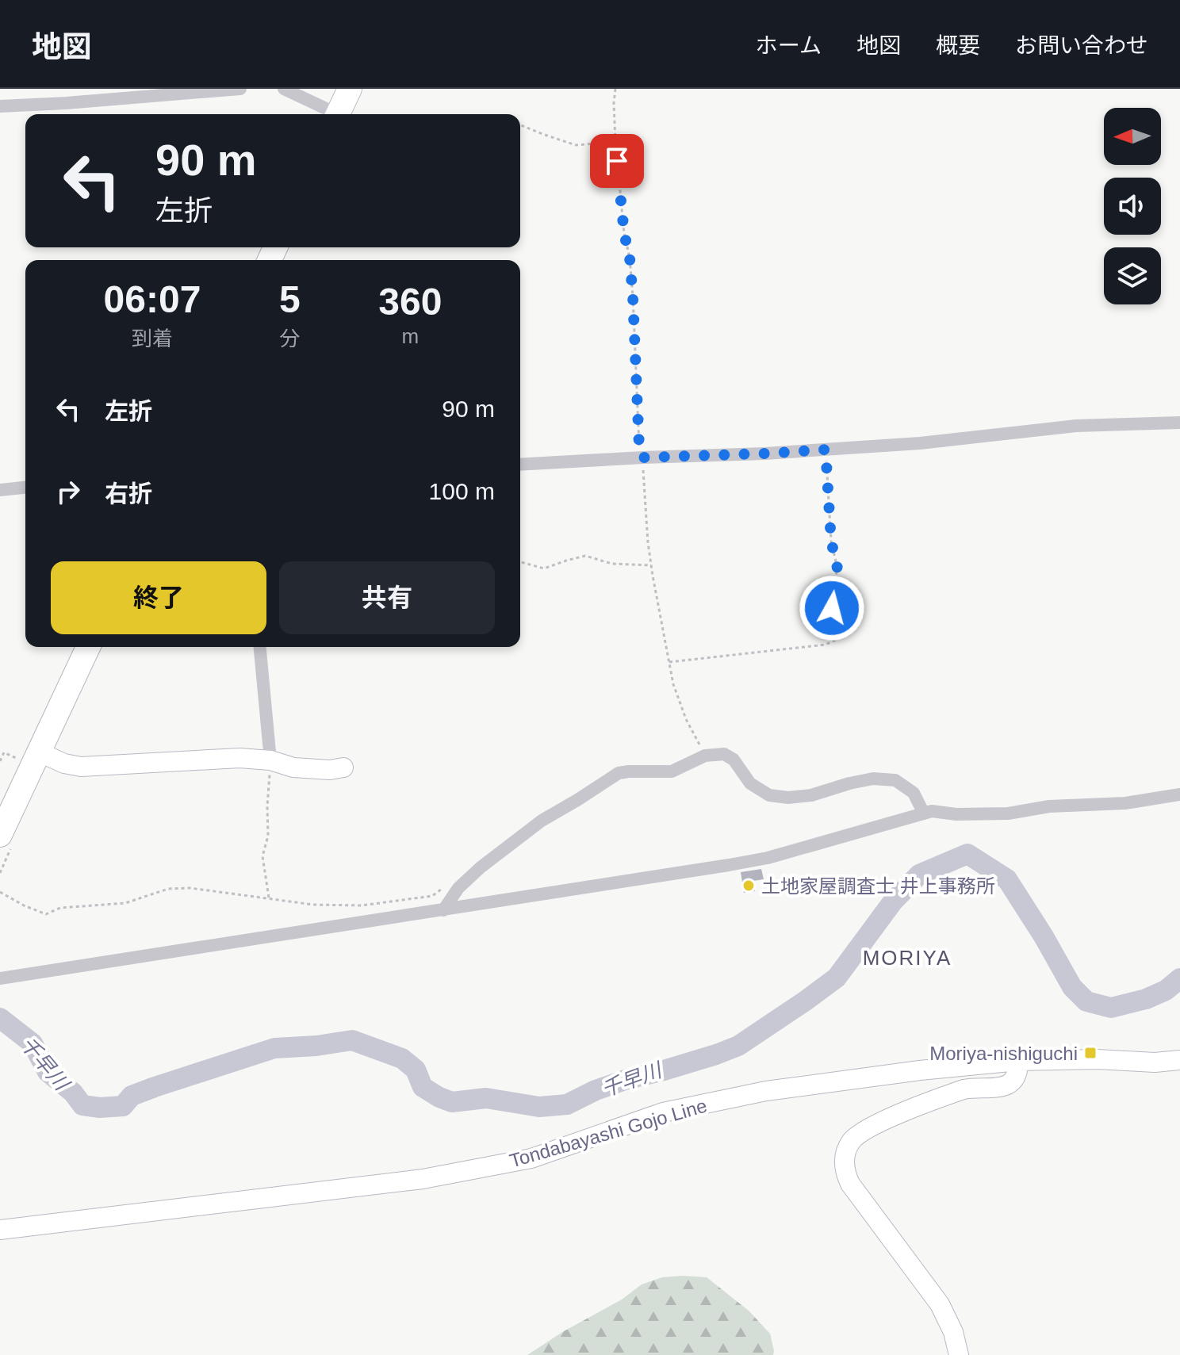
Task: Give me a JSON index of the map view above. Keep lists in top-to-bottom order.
{
  "streets": {
    "main road": ["Tondabayashi Gojo Line"]
  },
  "districts": ["MORIYA"],
  "water": ["千早川"],
  "places": {
    "other": ["土地家屋調査士 井上事務所"],
    "transit": ["Moriya-nishiguchi"]
  },
  "north": "left",
  "page": {
    "header": "地図",
    "nav": [
      "ホーム",
      "地図",
      "概要",
      "お問い合わせ"
    ],
    "turn": ["90 m", "左折"],
    "eta": [
      "06:07",
      "到着",
      "5",
      "分",
      "360",
      "m"
    ],
    "list": [
      {
        "name": "左折",
        "value": "90 m"
      },
      {
        "name": "右折",
        "value": "100 m"
      }
    ],
    "buttons": ["終了", "共有"]
  }
}
